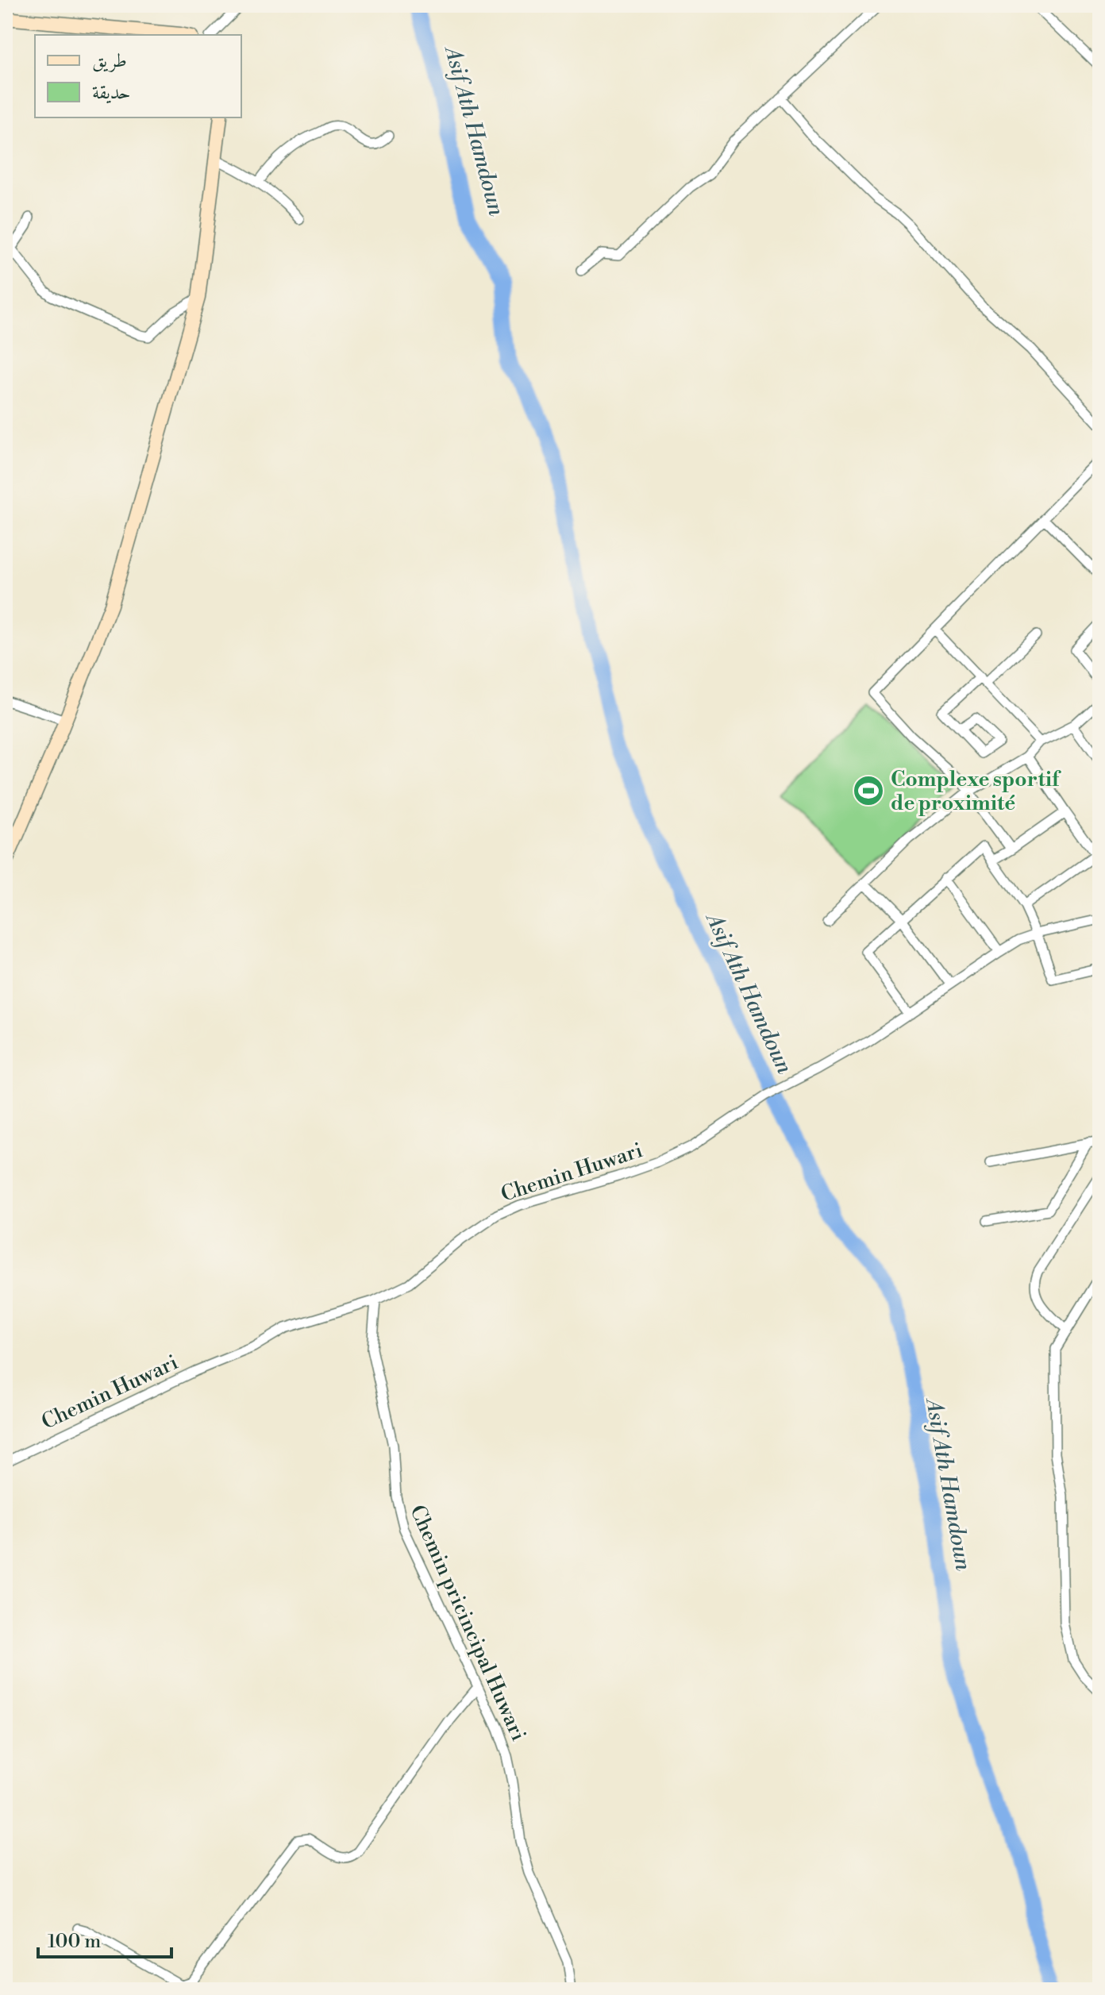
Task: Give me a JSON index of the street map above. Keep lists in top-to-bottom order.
{
  "streets": {
    "street": ["Chemin Huwari", "Chemin pricincipal Huwari"]
  },
  "crossings": [
    ["Chemin Huwari", "Chemin pricincipal Huwari"]
  ],
  "water": ["Asif Ath Hamdoun"],
  "places": {
    "sports": ["Complexe sportif de proximité"]
  },
  "legend": ["طريق", "حديقة"],
  "scale_bar": "100 m"
}
